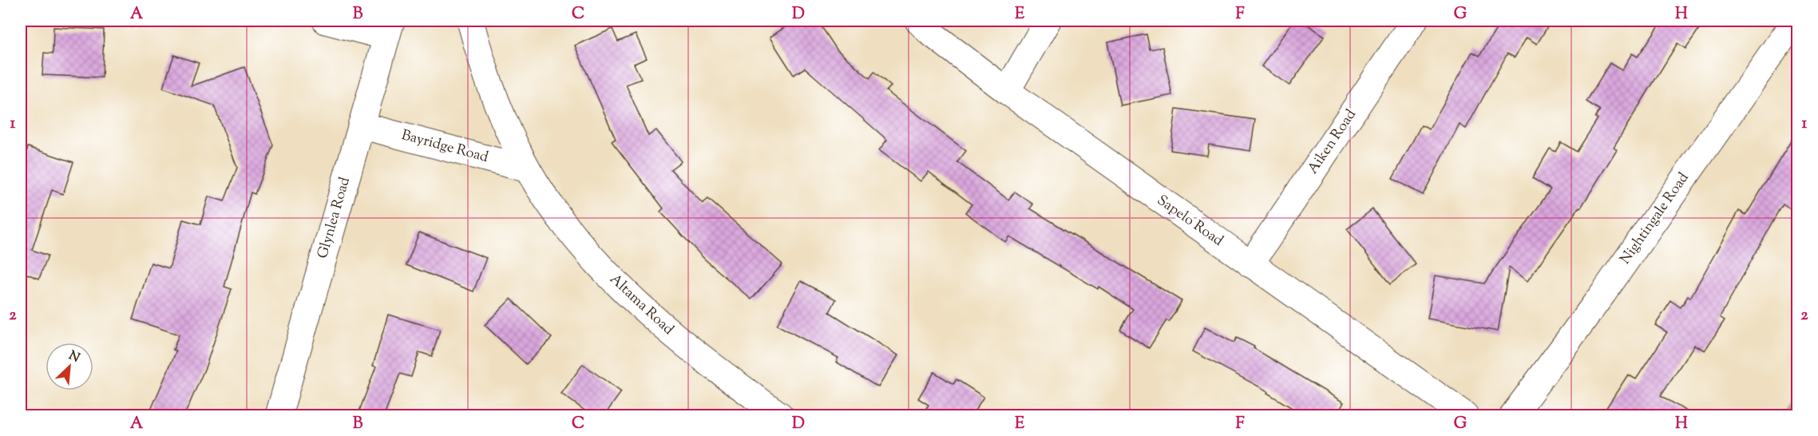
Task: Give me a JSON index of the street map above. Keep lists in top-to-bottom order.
{
  "streets": {
    "street": [
      "Aiken Road",
      "Bayridge Road",
      "Glynlea Road",
      "Nightingale Road",
      "Sapelo Road",
      "Altama Road"
    ]
  },
  "crossings": [
    ["Aiken Road", "Sapelo Road"],
    ["Bayridge Road", "Glynlea Road"],
    ["Bayridge Road", "Altama Road"]
  ],
  "north": "top right",
  "grid": {
    "columns": [
      "A",
      "B",
      "C",
      "D",
      "E",
      "F",
      "G",
      "H"
    ],
    "rows": ["1", "2"]
  }
}
